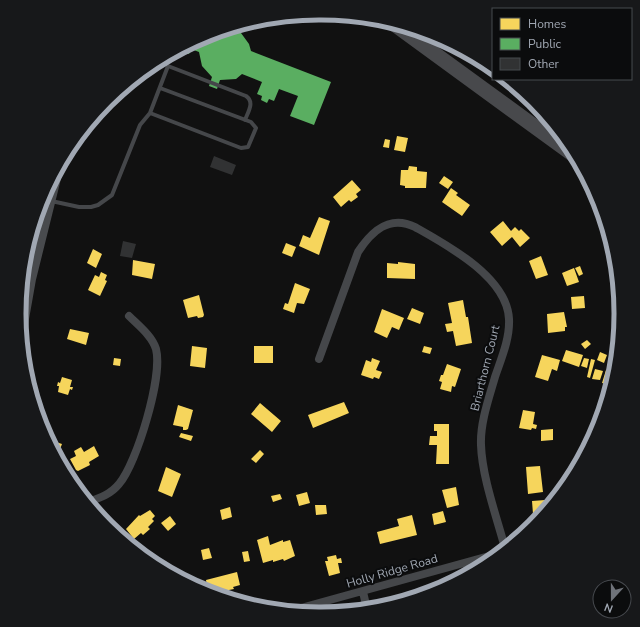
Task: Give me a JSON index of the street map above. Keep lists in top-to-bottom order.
{
  "streets": {
    "street": ["Briarthorn Court", "Holly Ridge Road"]
  },
  "legend": ["Homes", "Public", "Other"],
  "north": "bottom"
}
